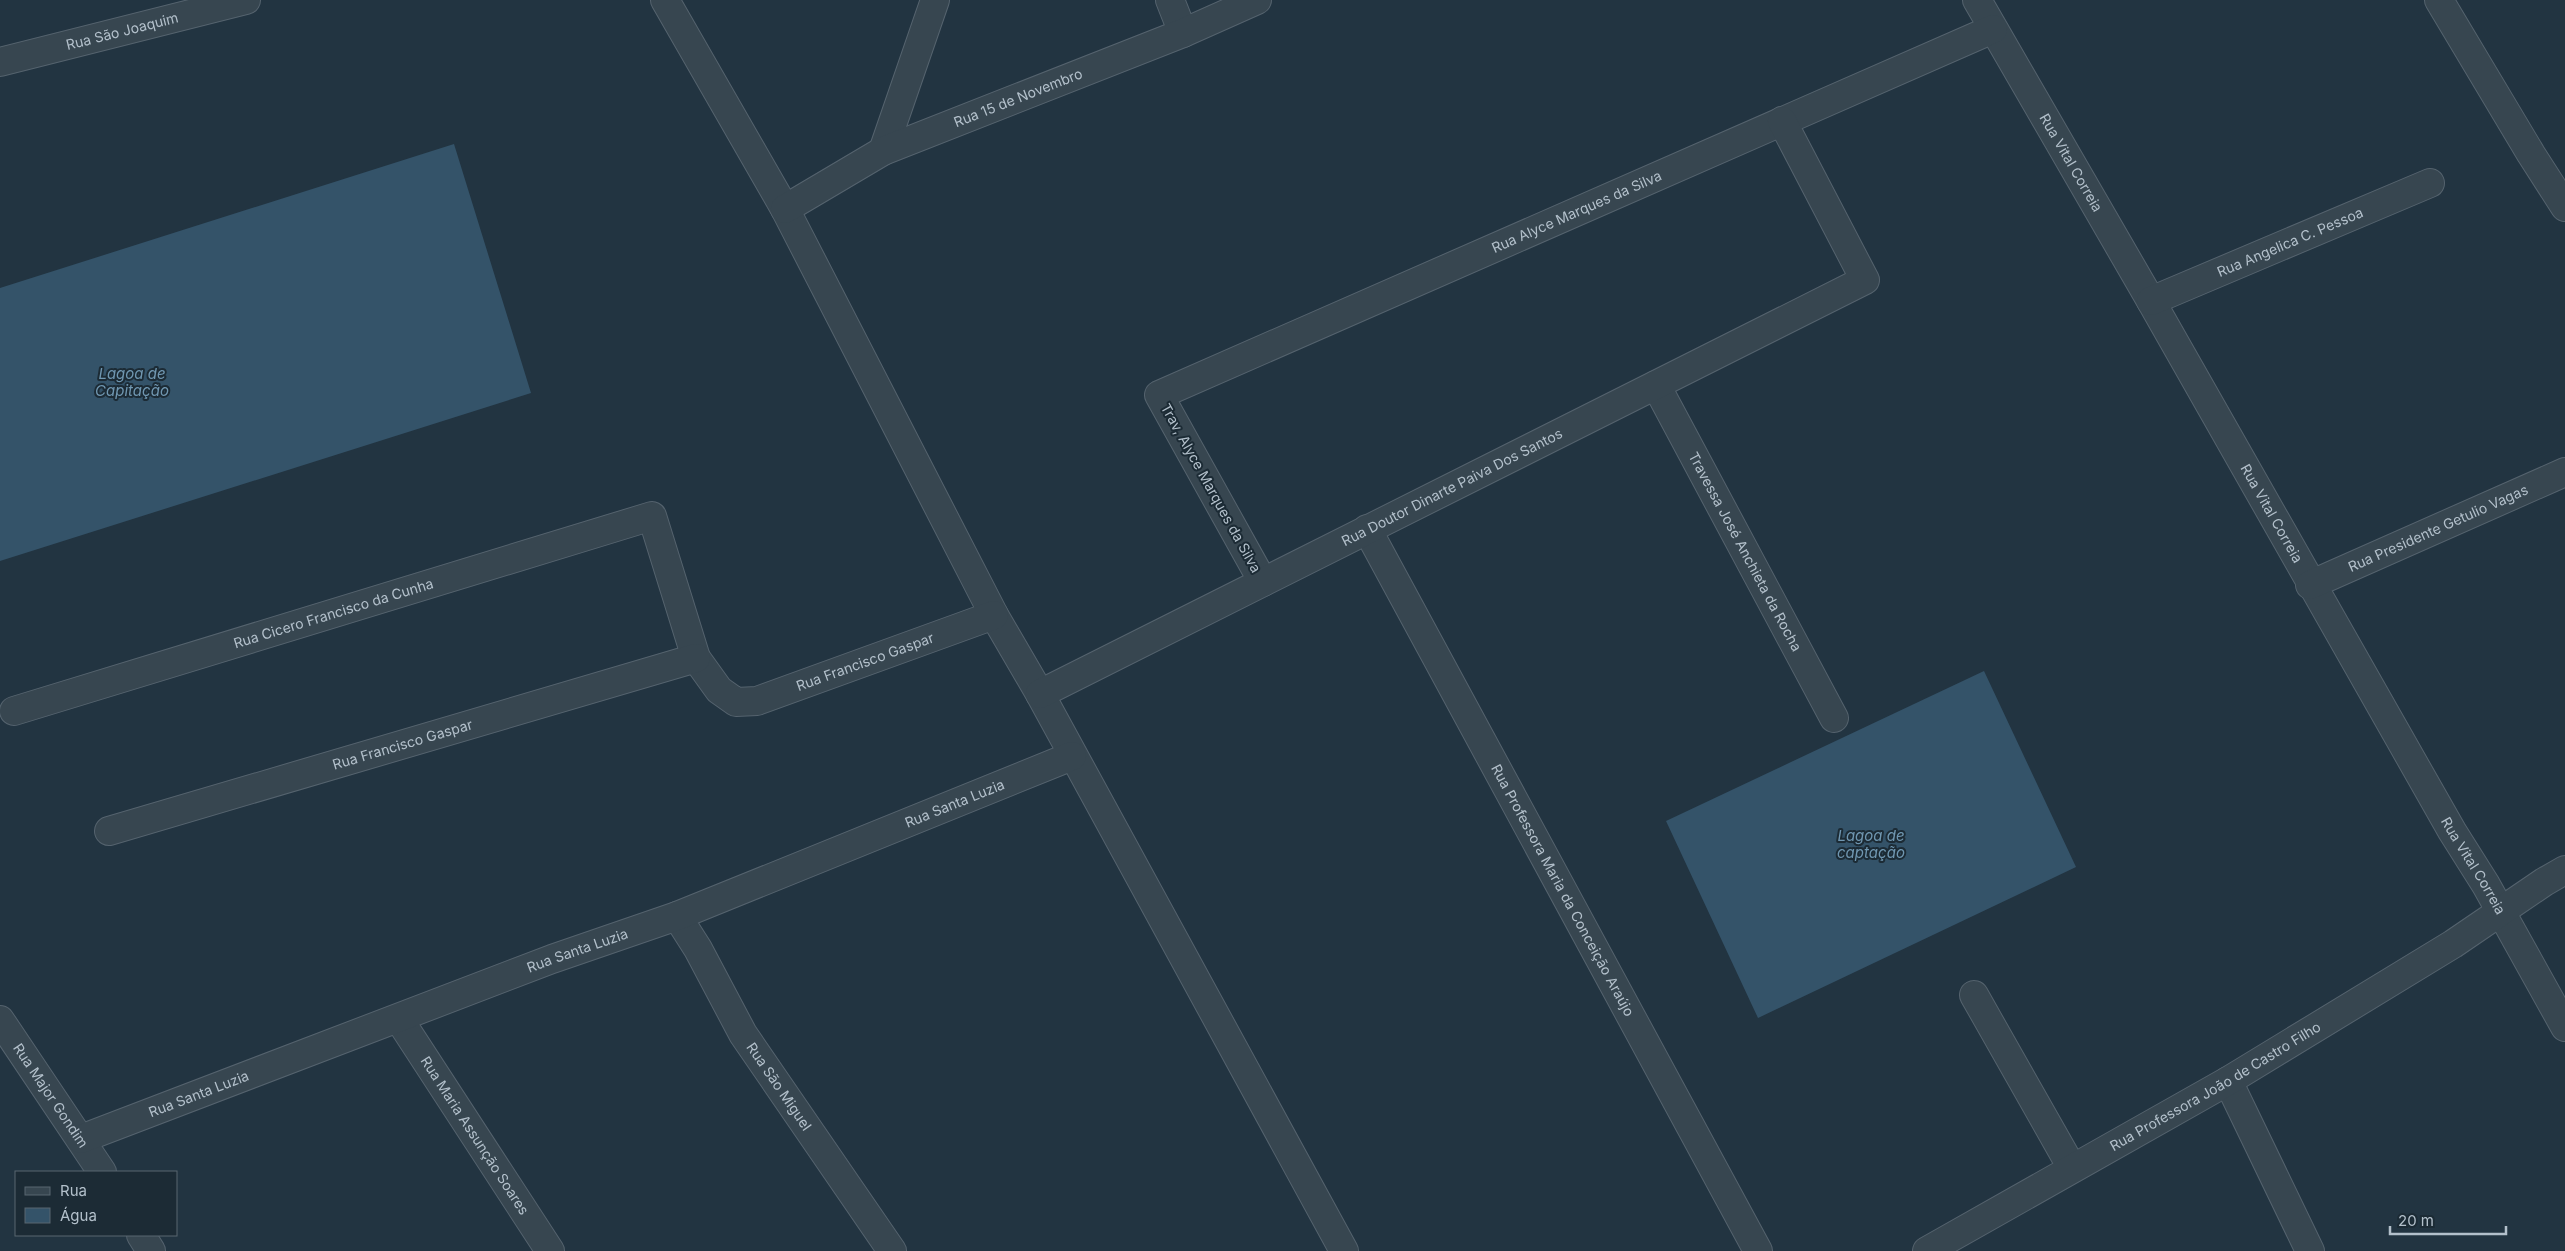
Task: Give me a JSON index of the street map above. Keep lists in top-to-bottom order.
{
  "streets": {
    "street": [
      "Rua São Joaquim",
      "Rua 15 de Novembro",
      "Rua Vital Correia",
      "Rua Alyce Marques da Silva",
      "Rua Angelica C. Pessoa",
      "Rua Doutor Dinarte Paiva Dos Santos",
      "Trav, Alyce Marques da Silva",
      "Rua Presidente Getulio Vagas",
      "Travessa José Anchieta da Rocha",
      "Rua Cicero Francisco da Cunha",
      "Rua Francisco Gaspar",
      "Rua Santa Luzia",
      "Rua Professora Maria da Conceição Araújo",
      "Rua Professora João de Castro Filho",
      "Rua São Miguel",
      "Rua Major Gondim",
      "Rua Maria Assunção Soares"
    ]
  },
  "crossings": [
    ["Rua Vital Correia", "Rua Alyce Marques da Silva"],
    ["Rua Vital Correia", "Rua Angelica C. Pessoa"],
    ["Rua Vital Correia", "Rua Presidente Getulio Vagas"],
    ["Rua Vital Correia", "Rua Professora João de Castro Filho"],
    ["Rua Alyce Marques da Silva", "Rua Doutor Dinarte Paiva Dos Santos"],
    ["Rua Alyce Marques da Silva", "Trav, Alyce Marques da Silva"],
    ["Rua Doutor Dinarte Paiva Dos Santos", "Trav, Alyce Marques da Silva"],
    ["Rua Doutor Dinarte Paiva Dos Santos", "Travessa José Anchieta da Rocha"],
    ["Rua Doutor Dinarte Paiva Dos Santos", "Rua Professora Maria da Conceição Araújo"],
    ["Rua Cicero Francisco da Cunha", "Rua Francisco Gaspar"],
    ["Rua Santa Luzia", "Rua São Miguel"],
    ["Rua Santa Luzia", "Rua Major Gondim"],
    ["Rua Santa Luzia", "Rua Maria Assunção Soares"]
  ],
  "water": ["Lagoa de Capitação", "Lagoa de captação"],
  "legend": ["Rua", "Água"],
  "scale_bar": "20 m"
}
